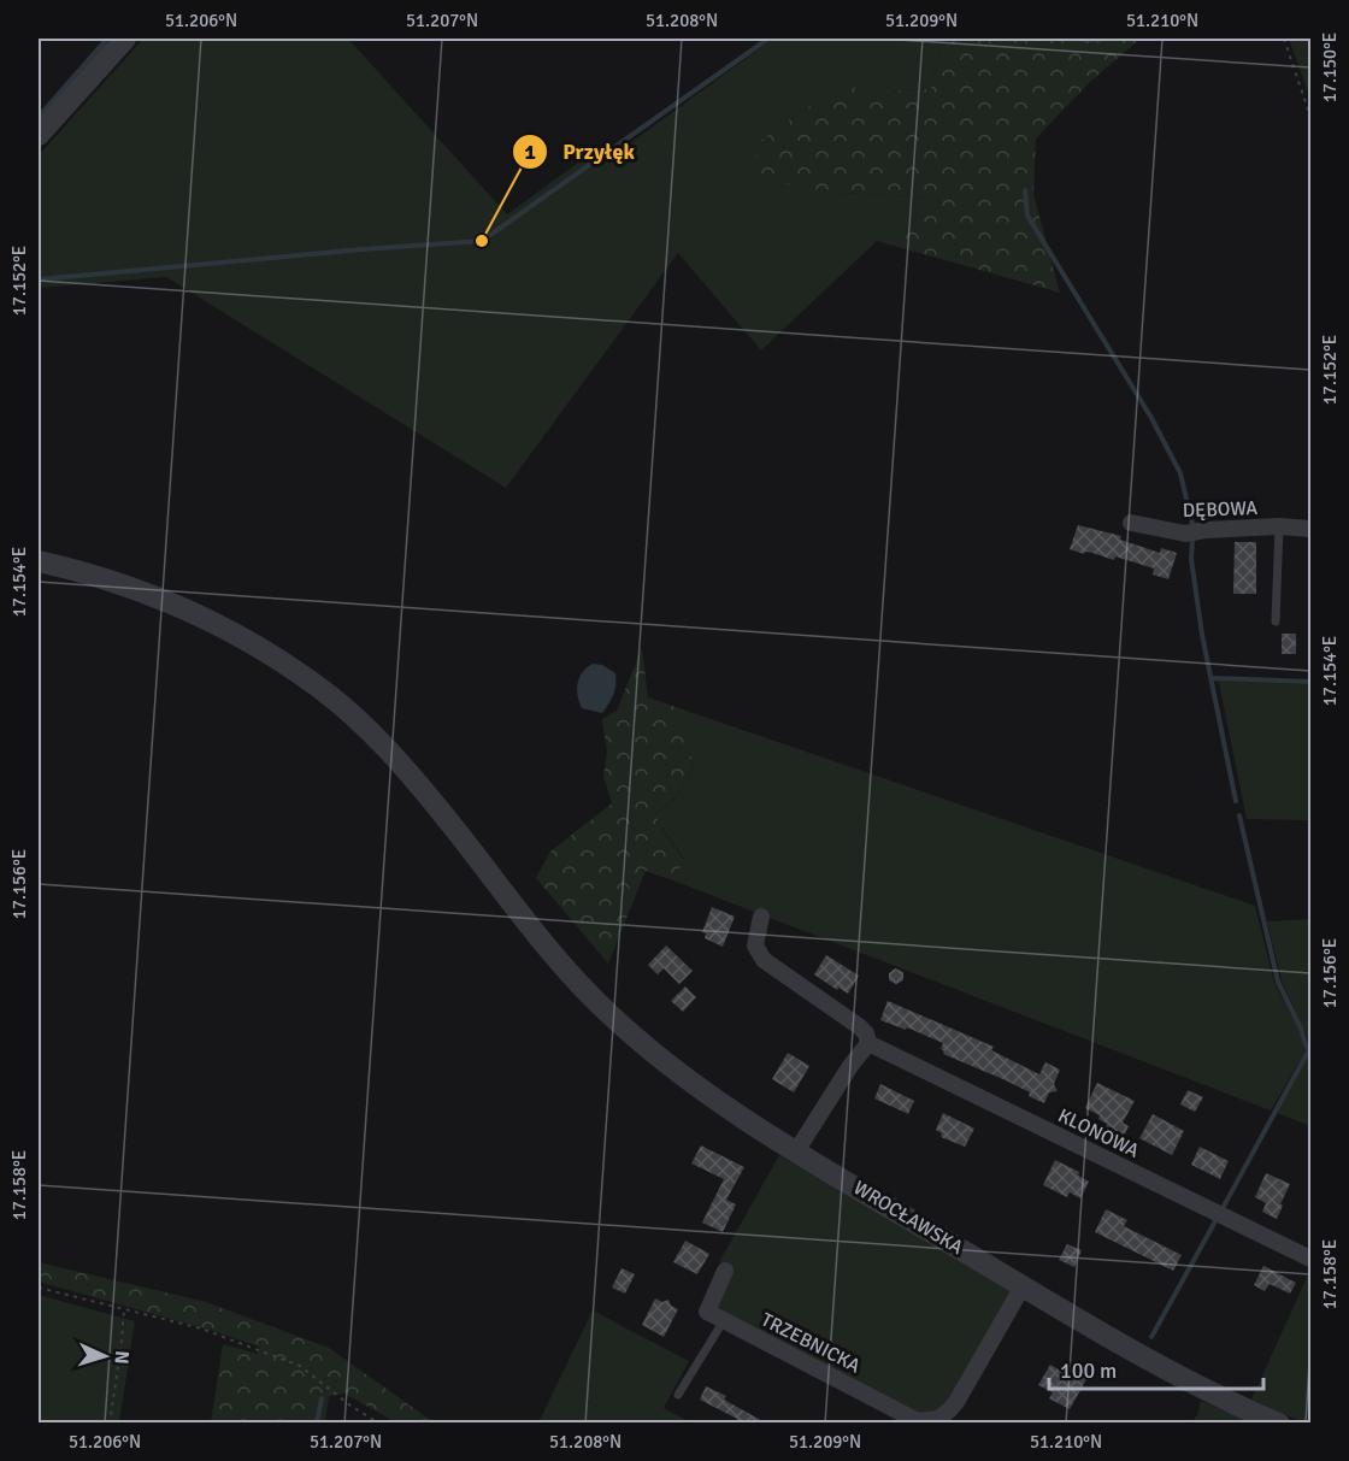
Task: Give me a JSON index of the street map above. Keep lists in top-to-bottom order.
{
  "streets": {
    "street": [
      "DĘBOWA",
      "KLONOWA",
      "WROCŁAWSKA",
      "TRZEBNICKA"
    ]
  },
  "crossings": [
    ["WROCŁAWSKA", "TRZEBNICKA"]
  ],
  "places": ["Przyłęk"],
  "scale_bar": "100 m",
  "north": "right",
  "coordinates": [
    "51.206°N",
    "51.207°N",
    "51.208°N",
    "51.209°N",
    "51.210°N",
    "17.150°E",
    "17.152°E",
    "17.154°E",
    "17.156°E",
    "17.158°E"
  ]
}
